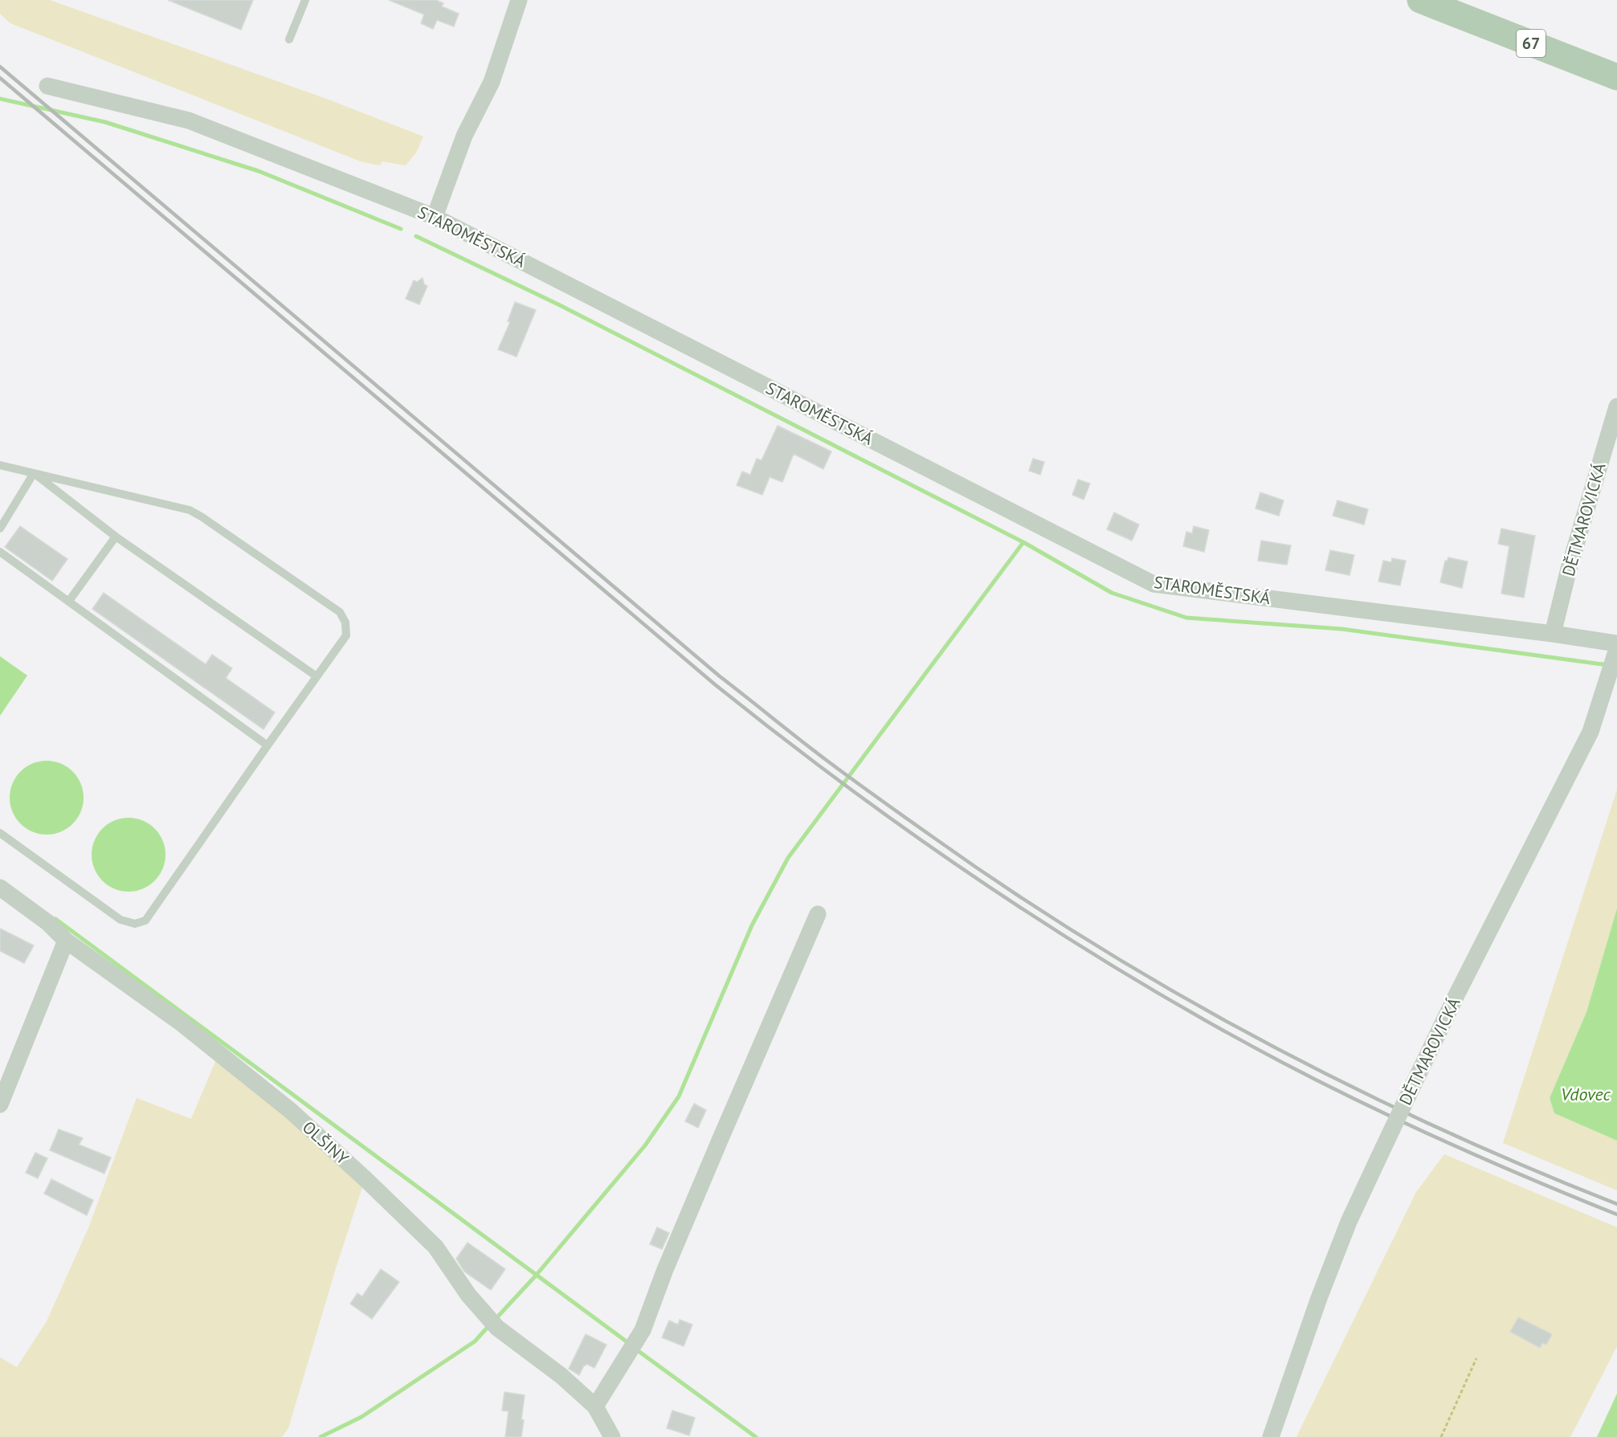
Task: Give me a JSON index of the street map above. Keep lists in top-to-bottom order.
{
  "streets": {
    "main road": ["67"],
    "street": ["STAROMĚSTSKÁ", "DĚTMAROVICKÁ", "OLŠINY"]
  },
  "crossings": [
    ["STAROMĚSTSKÁ", "DĚTMAROVICKÁ"]
  ],
  "water": ["Vdovec"]
}
